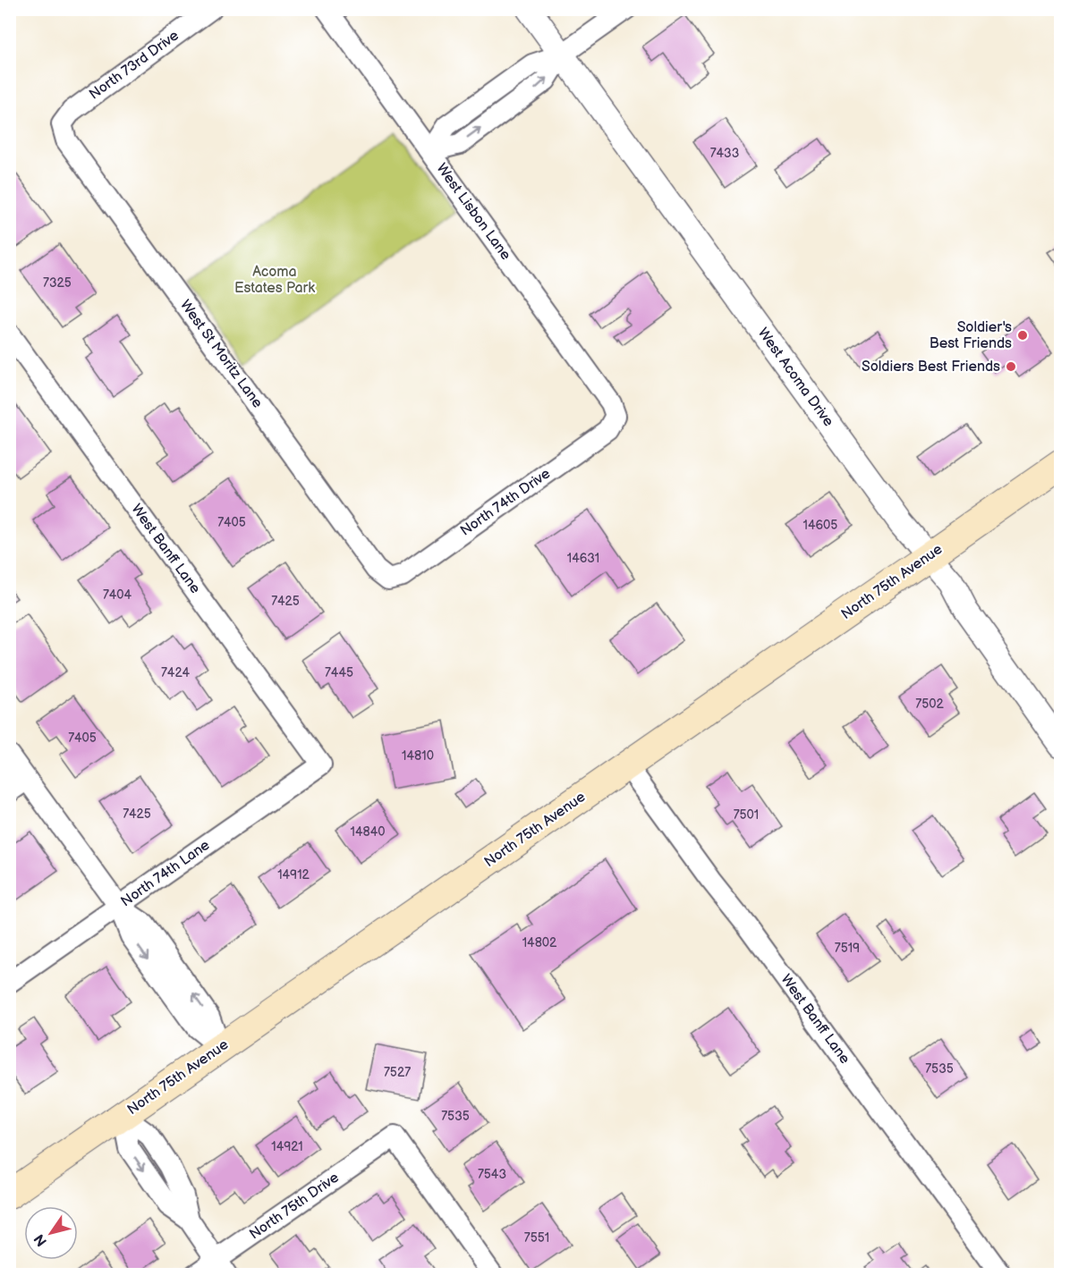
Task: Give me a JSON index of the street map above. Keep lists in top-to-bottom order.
{
  "streets": {
    "main road": ["North 75th Avenue"],
    "street": [
      "North 73rd Drive",
      "West Lisbon Lane",
      "West St Moritz Lane",
      "West Acoma Drive",
      "North 74th Drive",
      "West Banff Lane",
      "North 74th Lane",
      "North 75th Drive"
    ]
  },
  "crossings": [
    ["North 73rd Drive", "West St Moritz Lane"],
    ["West Lisbon Lane", "North 74th Drive"],
    ["West St Moritz Lane", "North 74th Drive"],
    ["West Acoma Drive", "North 75th Avenue"],
    ["West Banff Lane", "North 75th Avenue"],
    ["West Banff Lane", "North 74th Lane"]
  ],
  "parks": ["Acoma Estates Park"],
  "places": ["Soldier's Best Friends", "Soldiers Best Friends"],
  "house_numbers": [
    "7433",
    "7325",
    "7405",
    "14605",
    "14631",
    "7404",
    "7425",
    "7424",
    "7445",
    "7502",
    "7405",
    "14810",
    "7425",
    "7501",
    "14840",
    "14912",
    "14802",
    "7519",
    "7535",
    "7527",
    "7535",
    "14921",
    "7543",
    "7551"
  ],
  "north": "bottom left"
}
